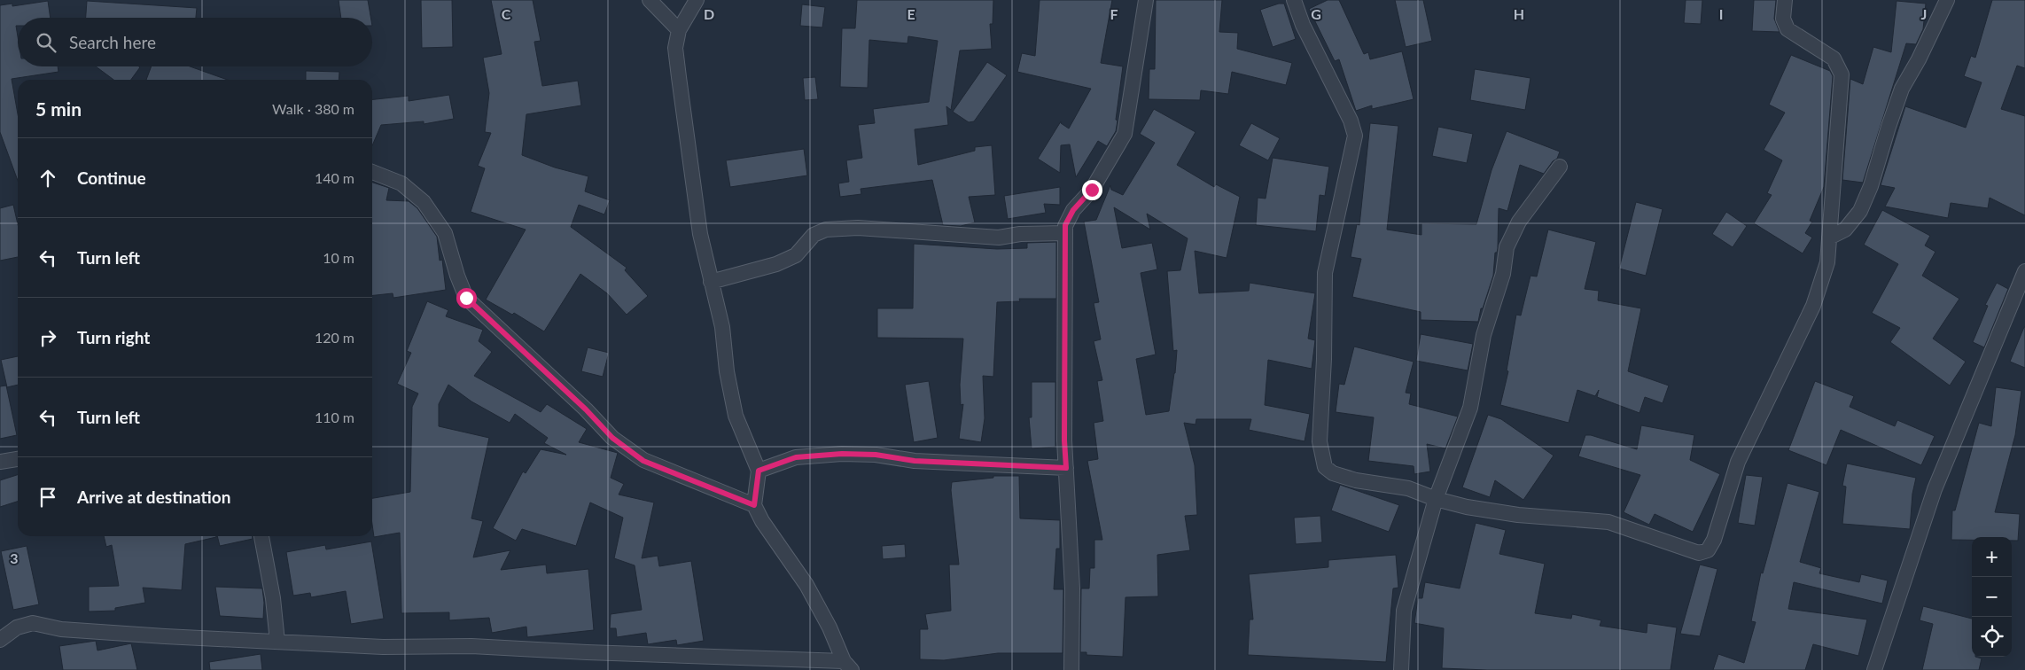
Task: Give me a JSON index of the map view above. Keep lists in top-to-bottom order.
{
  "page": {
    "search": "Search here",
    "heading": ["5 min", "Walk · 380 m"],
    "list": [
      ["Continue", "140 m"],
      ["Turn left", "10 m"],
      ["Turn right", "120 m"],
      ["Turn left", "110 m"],
      "Arrive at destination"
    ],
    "map_buttons": ["+", "−"]
  },
  "grid": {
    "columns": [
      "C",
      "D",
      "E",
      "F",
      "G",
      "H",
      "I",
      "J"
    ],
    "rows": ["3"]
  }
}
